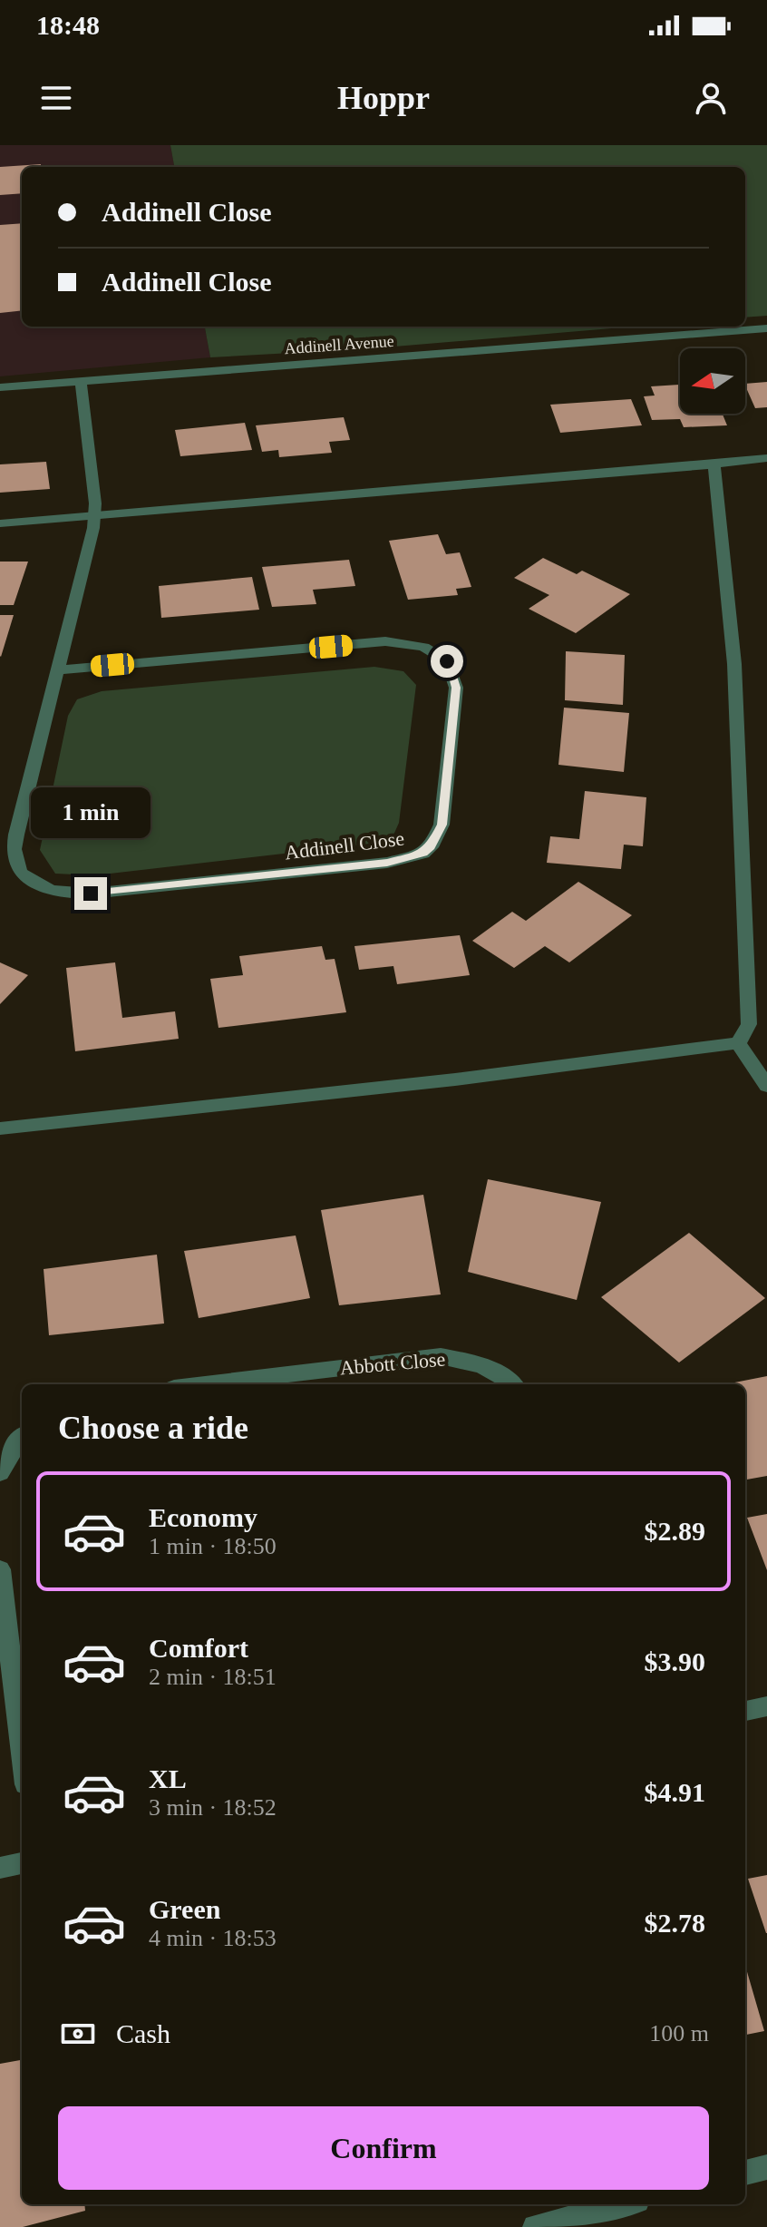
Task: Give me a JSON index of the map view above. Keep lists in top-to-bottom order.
{
  "streets": {
    "street": ["Addinell Avenue", "Addinell Close", "Abbott Close"]
  },
  "crossings": [
    ["Addinell Avenue", "Addinell Close"]
  ],
  "north": "left",
  "page": {
    "status": "18:48",
    "header": "Hoppr",
    "banner": ["Addinell Close", "Addinell Close"],
    "bubble": "1 min",
    "heading": "Choose a ride",
    "list": [
      {
        "name": "Economy",
        "note": "1 min · 18:50",
        "value": "$2.89"
      },
      {
        "name": "Comfort",
        "note": "2 min · 18:51",
        "value": "$3.90"
      },
      {
        "name": "XL",
        "note": "3 min · 18:52",
        "value": "$4.91"
      },
      {
        "name": "Green",
        "note": "4 min · 18:53",
        "value": "$2.78"
      }
    ],
    "pay": ["Cash", "100 m"],
    "buttons": "Confirm"
  }
}
